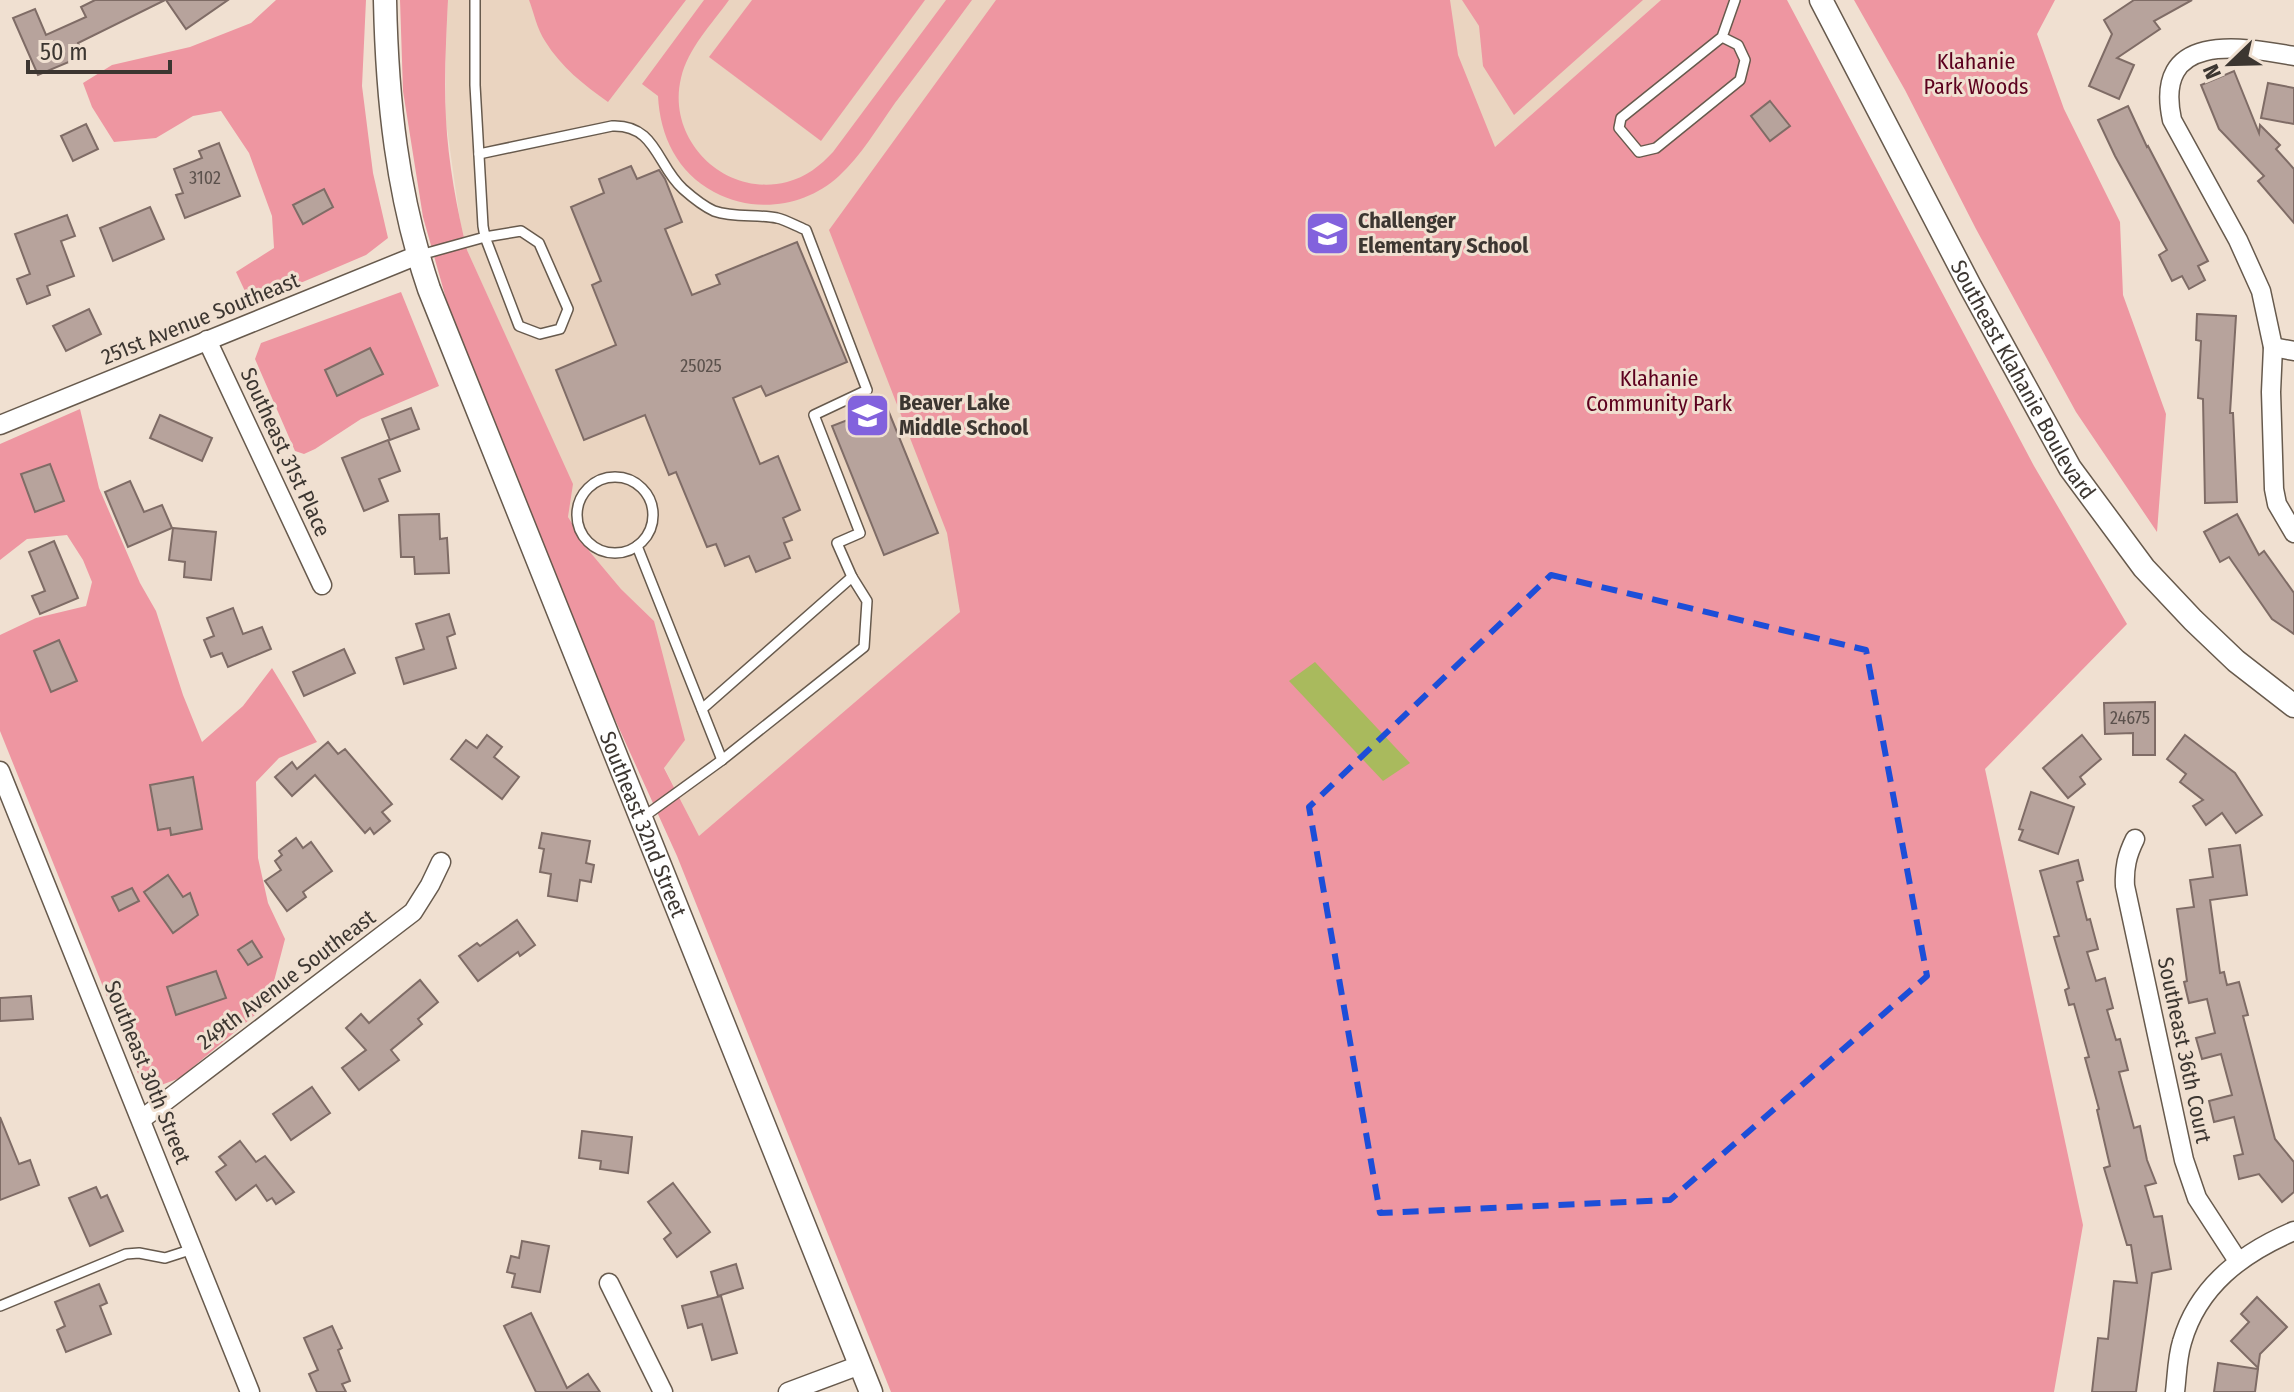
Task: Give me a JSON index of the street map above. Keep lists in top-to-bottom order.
{
  "streets": {
    "street": [
      "251st Avenue Southeast",
      "Southeast Klahanie Boulevard",
      "Southeast 31st Place",
      "Southeast 32nd Street",
      "249th Avenue Southeast",
      "Southeast 36th Court",
      "Southeast 30th Street"
    ]
  },
  "crossings": [
    ["251st Avenue Southeast", "Southeast 31st Place"],
    ["251st Avenue Southeast", "Southeast 32nd Street"],
    ["249th Avenue Southeast", "Southeast 30th Street"]
  ],
  "parks": ["Klahanie Park Woods", "Klahanie Community Park"],
  "places": {
    "school or university": ["Challenger Elementary School", "Beaver Lake Middle School"]
  },
  "house_numbers": ["3102", "25025", "24675"],
  "scale_bar": "50 m",
  "north": "bottom left"
}
